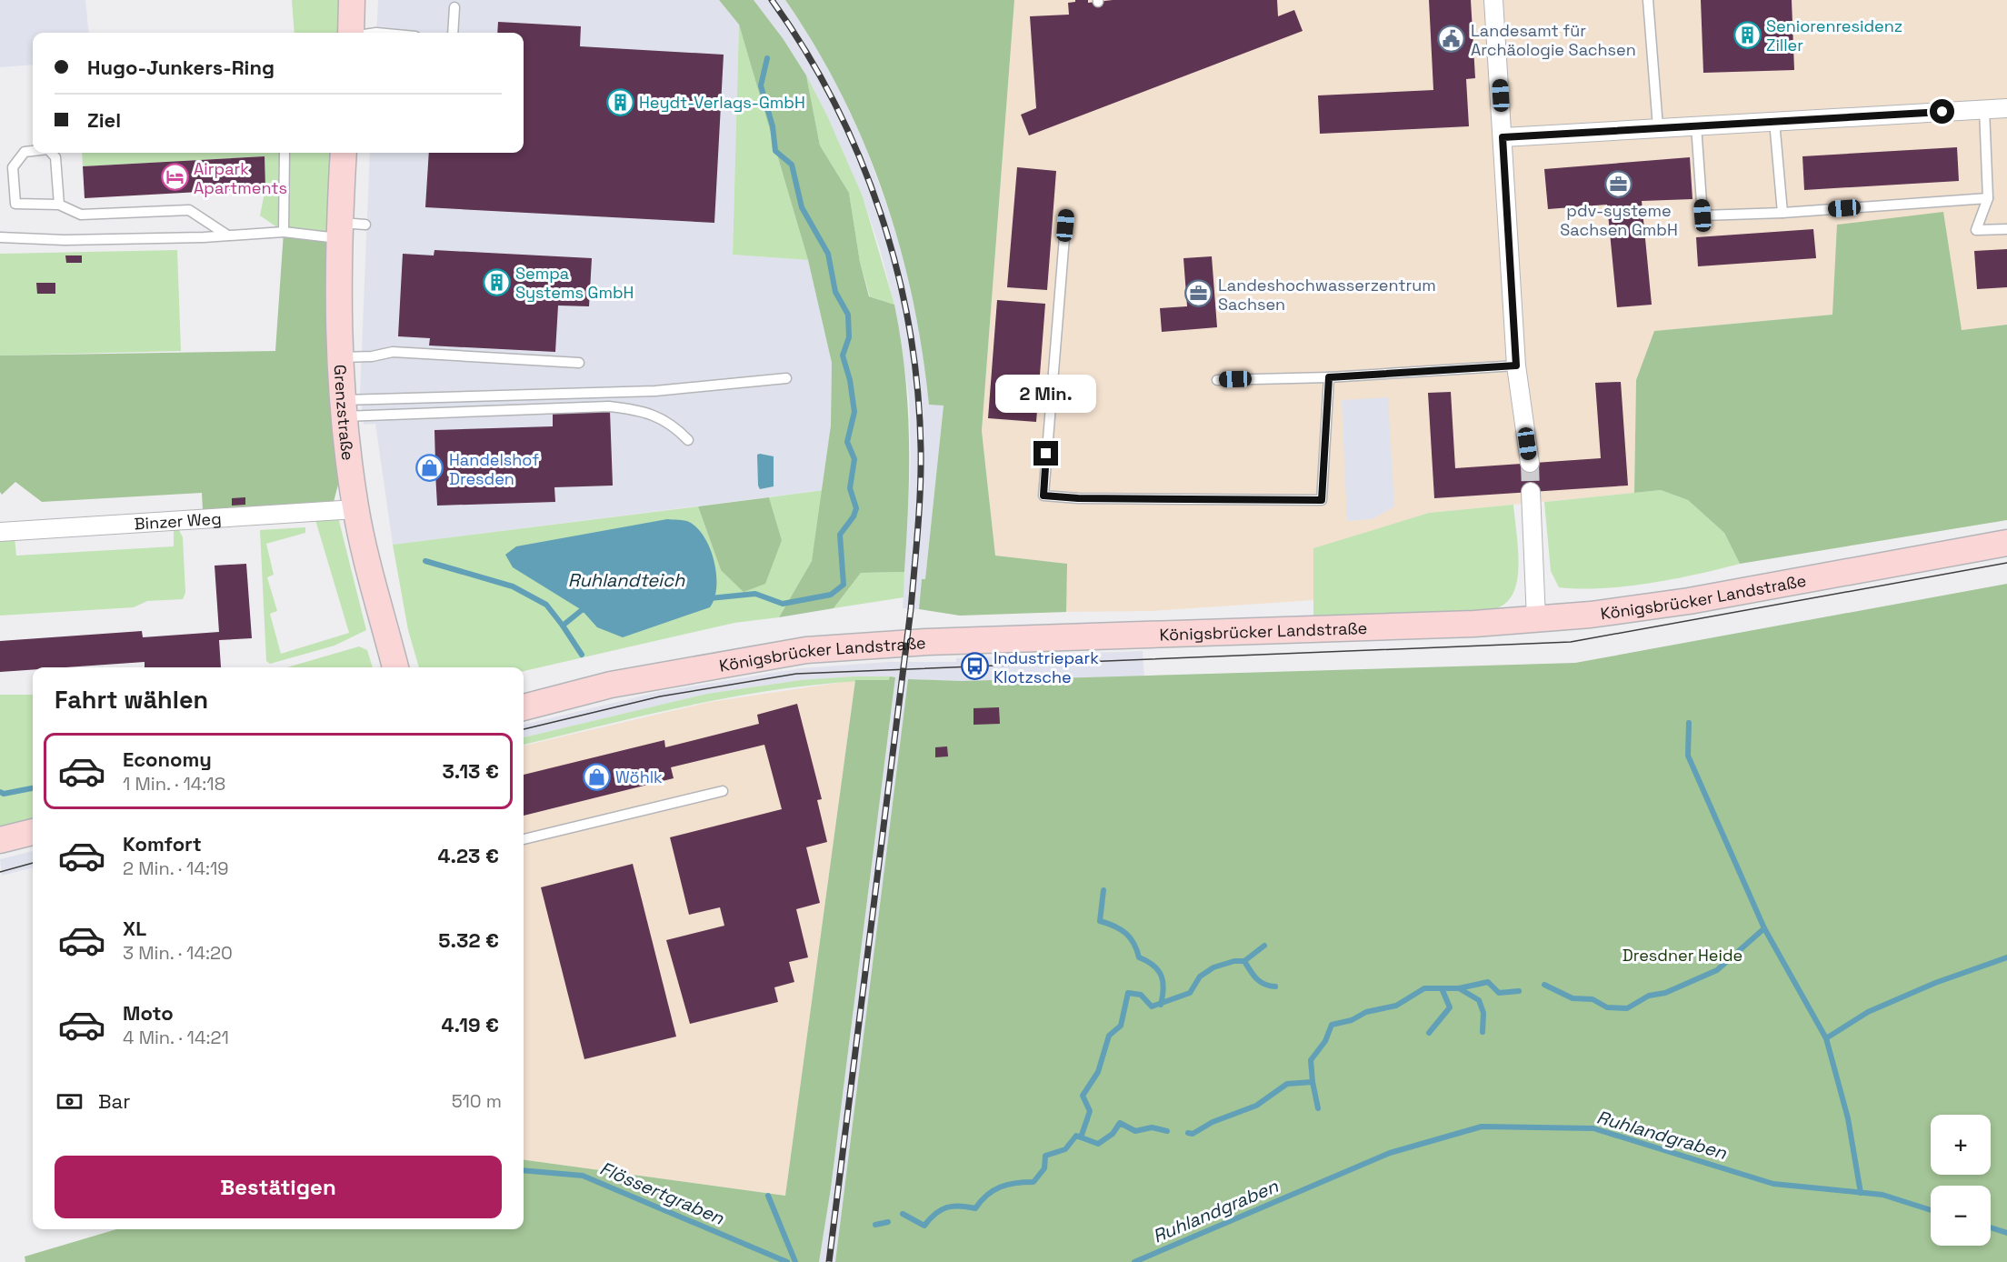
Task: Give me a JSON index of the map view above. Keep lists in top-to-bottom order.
{
  "streets": {
    "main road": ["Grenzstraße", "Königsbrücker Landstraße"],
    "street": ["Binzer Weg"]
  },
  "crossings": [
    ["Grenzstraße", "Binzer Weg"]
  ],
  "water": ["Ruhlandteich", "Ruhlandgraben", "Flössertgraben"],
  "parks": ["Dresdner Heide"],
  "places": {
    "building": ["Seniorenresidenz Ziller", "Heydt-Verlags-GmbH", "Sempa Systems GmbH"],
    "public building": ["Landesamt für Archäologie Sachsen"],
    "hotel": ["Airpark Apartments"],
    "office": ["pdv-systeme Sachsen GmbH", "Landeshochwasserzentrum Sachsen"],
    "shop": ["Handelshof Dresden", "Wöhlk"],
    "bus stop": ["Industriepark Klotzsche"]
  },
  "page": {
    "banner": ["Hugo-Junkers-Ring", "Ziel"],
    "bubble": "2 Min.",
    "heading": "Fahrt wählen",
    "list": [
      {
        "name": "Economy",
        "note": "1 Min. · 14:18",
        "value": "3.13 €"
      },
      {
        "name": "Komfort",
        "note": "2 Min. · 14:19",
        "value": "4.23 €"
      },
      {
        "name": "XL",
        "note": "3 Min. · 14:20",
        "value": "5.32 €"
      },
      {
        "name": "Moto",
        "note": "4 Min. · 14:21",
        "value": "4.19 €"
      }
    ],
    "pay": ["Bar", "510 m"],
    "map_buttons": ["+", "−"],
    "buttons": "Bestätigen"
  }
}
